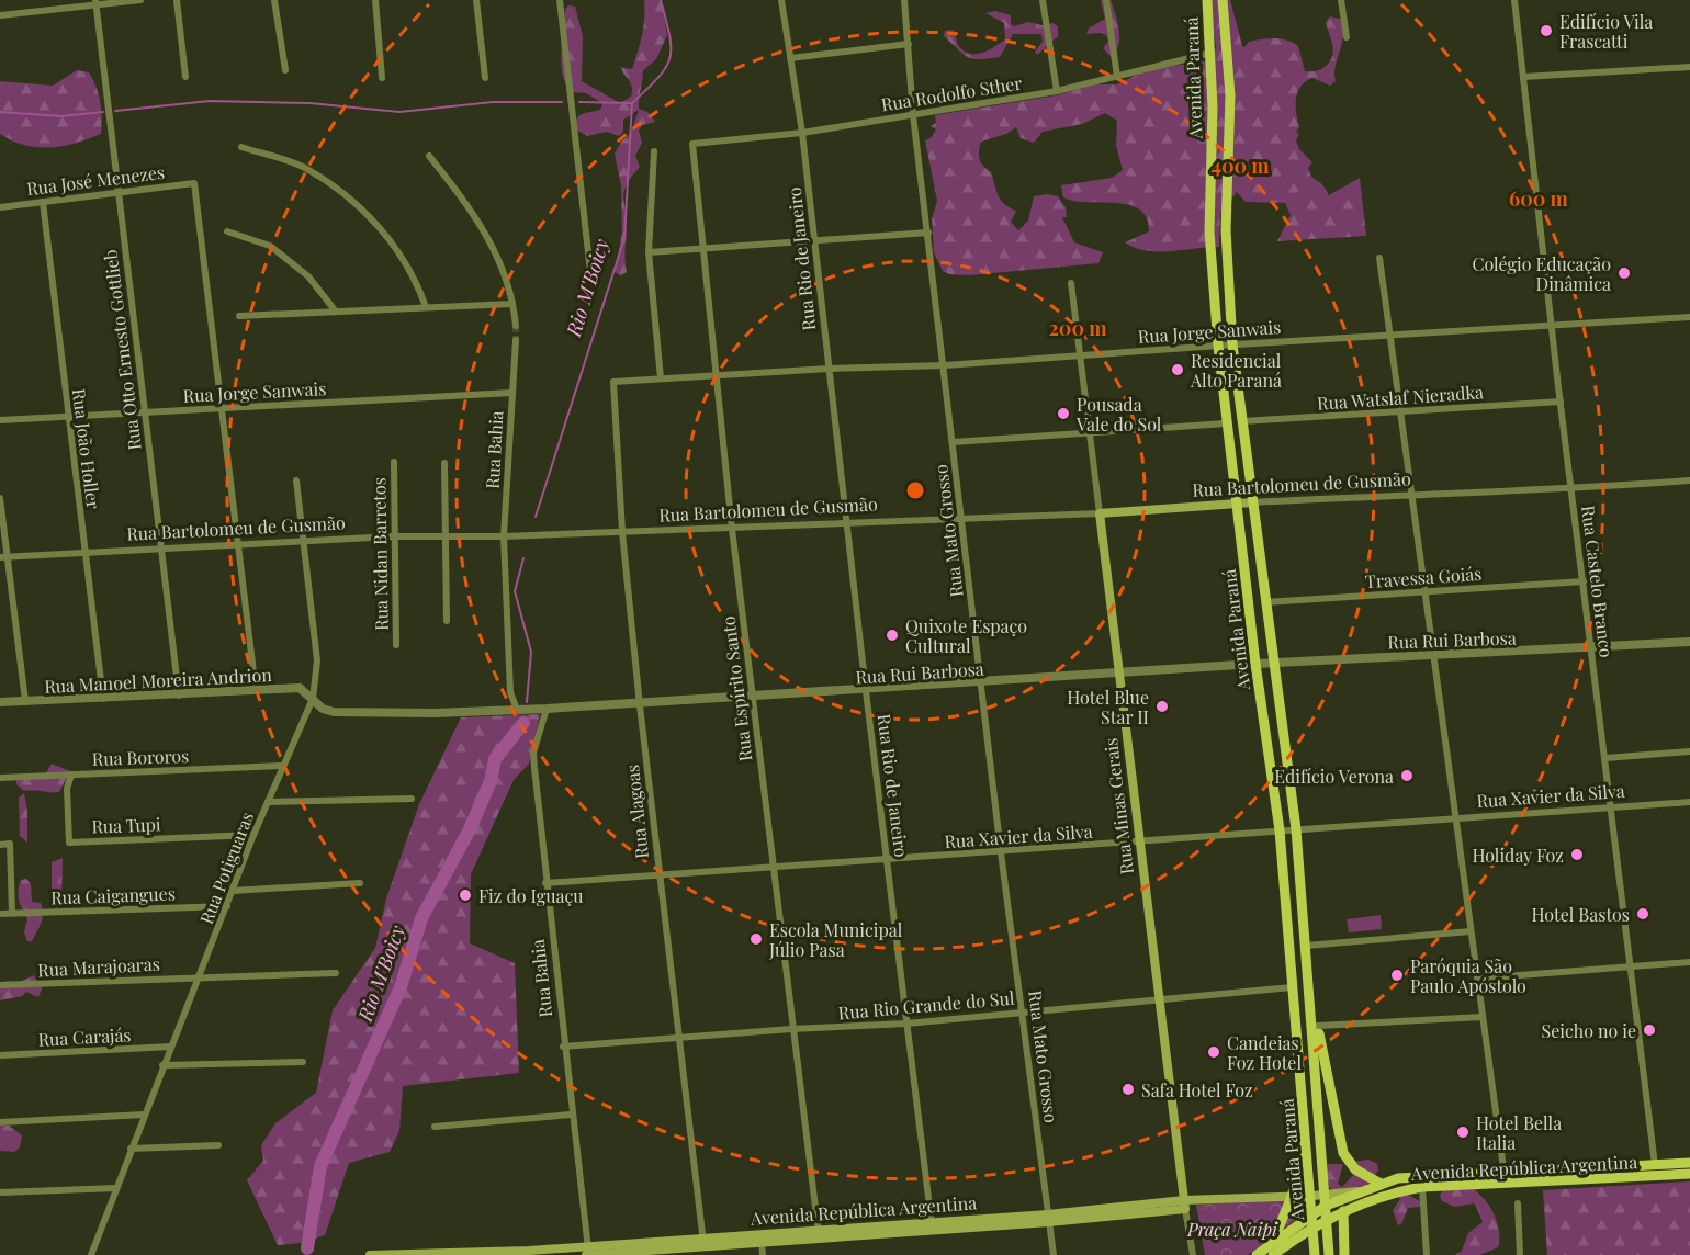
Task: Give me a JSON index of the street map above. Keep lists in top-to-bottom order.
{
  "streets": {
    "main road": [
      "Avenida Paraná",
      "Rua Bartolomeu de Gusmão",
      "Rua Minas Gerais",
      "Avenida República Argentina"
    ],
    "street": [
      "Rua Rodolfo Sther",
      "Rua José Menezes",
      "Rua Rio de Janeiro",
      "Rua Jorge Sanwais",
      "Rua Otto Ernesto Gottlieb",
      "Rua Watslaf Nieradka",
      "Rua João Holler",
      "Rua Bahia",
      "Rua Mato Grosso",
      "Rua Nidan Barretos",
      "Travessa Goiás",
      "Rua Castelo Branco",
      "Rua Rui Barbosa",
      "Rua Manoel Moreira Andrion",
      "Rua Espírito Santo",
      "Rua Bororos",
      "Rua Xavier da Silva",
      "Rua Alagoas",
      "Rua Tupi",
      "Rua Potiguaras",
      "Rua Caigangues",
      "Rua Marajoaras",
      "Rua Rio Grande do Sul",
      "Rua Carajás"
    ]
  },
  "crossings": [
    ["Avenida Paraná", "Rua Rodolfo Sther"],
    ["Avenida Paraná", "Rua Jorge Sanwais"],
    ["Avenida Paraná", "Rua Watslaf Nieradka"],
    ["Avenida Paraná", "Rua Bartolomeu de Gusmão"],
    ["Avenida Paraná", "Travessa Goiás"],
    ["Avenida Paraná", "Rua Rui Barbosa"],
    ["Avenida Paraná", "Rua Xavier da Silva"],
    ["Avenida Paraná", "Rua Rio Grande do Sul"],
    ["Avenida Paraná", "Avenida República Argentina"],
    ["Rua Rodolfo Sther", "Rua Rio de Janeiro"],
    ["Rua Rodolfo Sther", "Rua Mato Grosso"],
    ["Rua Rodolfo Sther", "Rua Espírito Santo"],
    ["Rua José Menezes", "Rua Jorge Sanwais"],
    ["Rua José Menezes", "Rua Otto Ernesto Gottlieb"],
    ["Rua José Menezes", "Rua João Holler"],
    ["Rua Rio de Janeiro", "Rua Jorge Sanwais"],
    ["Rua Rio de Janeiro", "Rua Bartolomeu de Gusmão"],
    ["Rua Rio de Janeiro", "Rua Rui Barbosa"],
    ["Rua Rio de Janeiro", "Rua Xavier da Silva"],
    ["Rua Rio de Janeiro", "Rua Rio Grande do Sul"],
    ["Rua Rio de Janeiro", "Avenida República Argentina"],
    ["Rua Jorge Sanwais", "Rua Otto Ernesto Gottlieb"],
    ["Rua Jorge Sanwais", "Rua João Holler"],
    ["Rua Jorge Sanwais", "Rua Bahia"],
    ["Rua Jorge Sanwais", "Rua Mato Grosso"],
    ["Rua Jorge Sanwais", "Rua Castelo Branco"],
    ["Rua Jorge Sanwais", "Rua Espírito Santo"],
    ["Rua Jorge Sanwais", "Rua Minas Gerais"],
    ["Rua Jorge Sanwais", "Rua Alagoas"],
    ["Rua Otto Ernesto Gottlieb", "Rua Bartolomeu de Gusmão"],
    ["Rua Otto Ernesto Gottlieb", "Rua Manoel Moreira Andrion"],
    ["Rua Watslaf Nieradka", "Rua Castelo Branco"],
    ["Rua João Holler", "Rua Bartolomeu de Gusmão"],
    ["Rua João Holler", "Rua Manoel Moreira Andrion"],
    ["Rua Bahia", "Rua Bartolomeu de Gusmão"],
    ["Rua Bahia", "Rua Rui Barbosa"],
    ["Rua Bahia", "Rua Xavier da Silva"],
    ["Rua Bahia", "Rua Rio Grande do Sul"],
    ["Rua Bahia", "Avenida República Argentina"],
    ["Rua Bartolomeu de Gusmão", "Rua Mato Grosso"],
    ["Rua Bartolomeu de Gusmão", "Rua Nidan Barretos"],
    ["Rua Bartolomeu de Gusmão", "Rua Castelo Branco"],
    ["Rua Bartolomeu de Gusmão", "Rua Espírito Santo"],
    ["Rua Bartolomeu de Gusmão", "Rua Minas Gerais"],
    ["Rua Bartolomeu de Gusmão", "Rua Alagoas"],
    ["Rua Bartolomeu de Gusmão", "Rua Potiguaras"],
    ["Rua Mato Grosso", "Rua Rui Barbosa"],
    ["Rua Mato Grosso", "Rua Xavier da Silva"],
    ["Rua Mato Grosso", "Rua Rio Grande do Sul"],
    ["Rua Mato Grosso", "Avenida República Argentina"],
    ["Travessa Goiás", "Rua Castelo Branco"],
    ["Rua Castelo Branco", "Rua Rui Barbosa"],
    ["Rua Castelo Branco", "Rua Xavier da Silva"],
    ["Rua Castelo Branco", "Avenida República Argentina"],
    ["Rua Rui Barbosa", "Rua Manoel Moreira Andrion"],
    ["Rua Rui Barbosa", "Rua Espírito Santo"],
    ["Rua Rui Barbosa", "Rua Minas Gerais"],
    ["Rua Rui Barbosa", "Rua Alagoas"],
    ["Rua Rui Barbosa", "Rua Potiguaras"],
    ["Rua Manoel Moreira Andrion", "Rua Potiguaras"],
    ["Rua Espírito Santo", "Rua Xavier da Silva"],
    ["Rua Espírito Santo", "Rua Rio Grande do Sul"],
    ["Rua Espírito Santo", "Avenida República Argentina"],
    ["Rua Bororos", "Rua Tupi"],
    ["Rua Bororos", "Rua Potiguaras"],
    ["Rua Xavier da Silva", "Rua Minas Gerais"],
    ["Rua Xavier da Silva", "Rua Alagoas"],
    ["Rua Minas Gerais", "Rua Rio Grande do Sul"],
    ["Rua Minas Gerais", "Avenida República Argentina"],
    ["Rua Alagoas", "Rua Rio Grande do Sul"],
    ["Rua Alagoas", "Avenida República Argentina"],
    ["Rua Tupi", "Rua Potiguaras"],
    ["Rua Potiguaras", "Rua Caigangues"],
    ["Rua Potiguaras", "Rua Marajoaras"],
    ["Rua Potiguaras", "Rua Carajás"]
  ],
  "water": ["Rio M'Boicy"],
  "parks": ["Praça Naipi"],
  "places": [
    "Edifício Vila Frascatti",
    "Colégio Educação Dinâmica",
    "Residencial Alto Paraná",
    "Pousada Vale do Sol",
    "Quixote Espaço Cultural",
    "Hotel Blue Star II",
    "Edifício Verona",
    "Holiday Foz",
    "Fiz do Iguaçu",
    "Hotel Bastos",
    "Escola Municipal Júlio Pasa",
    "Paróquia São Paulo Apóstolo",
    "Seicho no ie",
    "Candeias Foz Hotel",
    "Safa Hotel Foz",
    "Hotel Bella Italia"
  ],
  "rings": ["400 m", "600 m", "200 m"]
}
